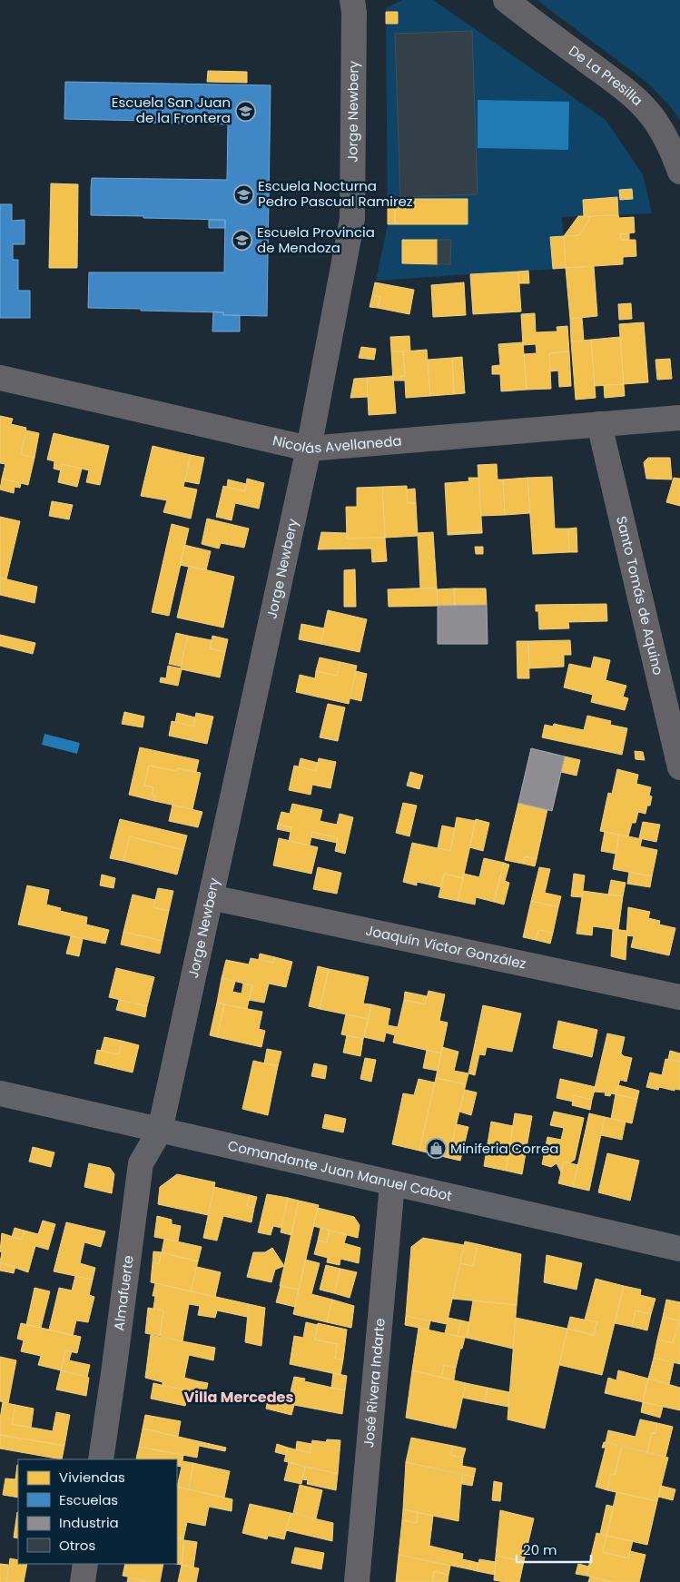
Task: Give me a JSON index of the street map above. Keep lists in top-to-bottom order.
{
  "streets": {
    "main road": ["Comandante Juan Manuel Cabot"],
    "street": [
      "De La Presilla",
      "Jorge Newbery",
      "Nicolás Avellaneda",
      "Santo Tomás de Aquino",
      "Joaquín Víctor González",
      "Almafuerte",
      "José Rivera Indarte"
    ]
  },
  "crossings": [
    ["Jorge Newbery", "Nicolás Avellaneda"],
    ["Jorge Newbery", "Joaquín Víctor González"],
    ["Jorge Newbery", "Comandante Juan Manuel Cabot"],
    ["Jorge Newbery", "Almafuerte"],
    ["Nicolás Avellaneda", "Santo Tomás de Aquino"],
    ["Comandante Juan Manuel Cabot", "Almafuerte"],
    ["Comandante Juan Manuel Cabot", "José Rivera Indarte"]
  ],
  "districts": ["Villa Mercedes"],
  "places": {
    "school or university": ["Escuela San Juan de la Frontera", "Escuela Nocturna Pedro Pascual Ramirez", "Escuela Provincia de Mendoza"],
    "shop": ["Miniferia Correa"]
  },
  "legend": [
    "Viviendas",
    "Escuelas",
    "Industria",
    "Otros"
  ],
  "scale_bar": "20 m"
}
